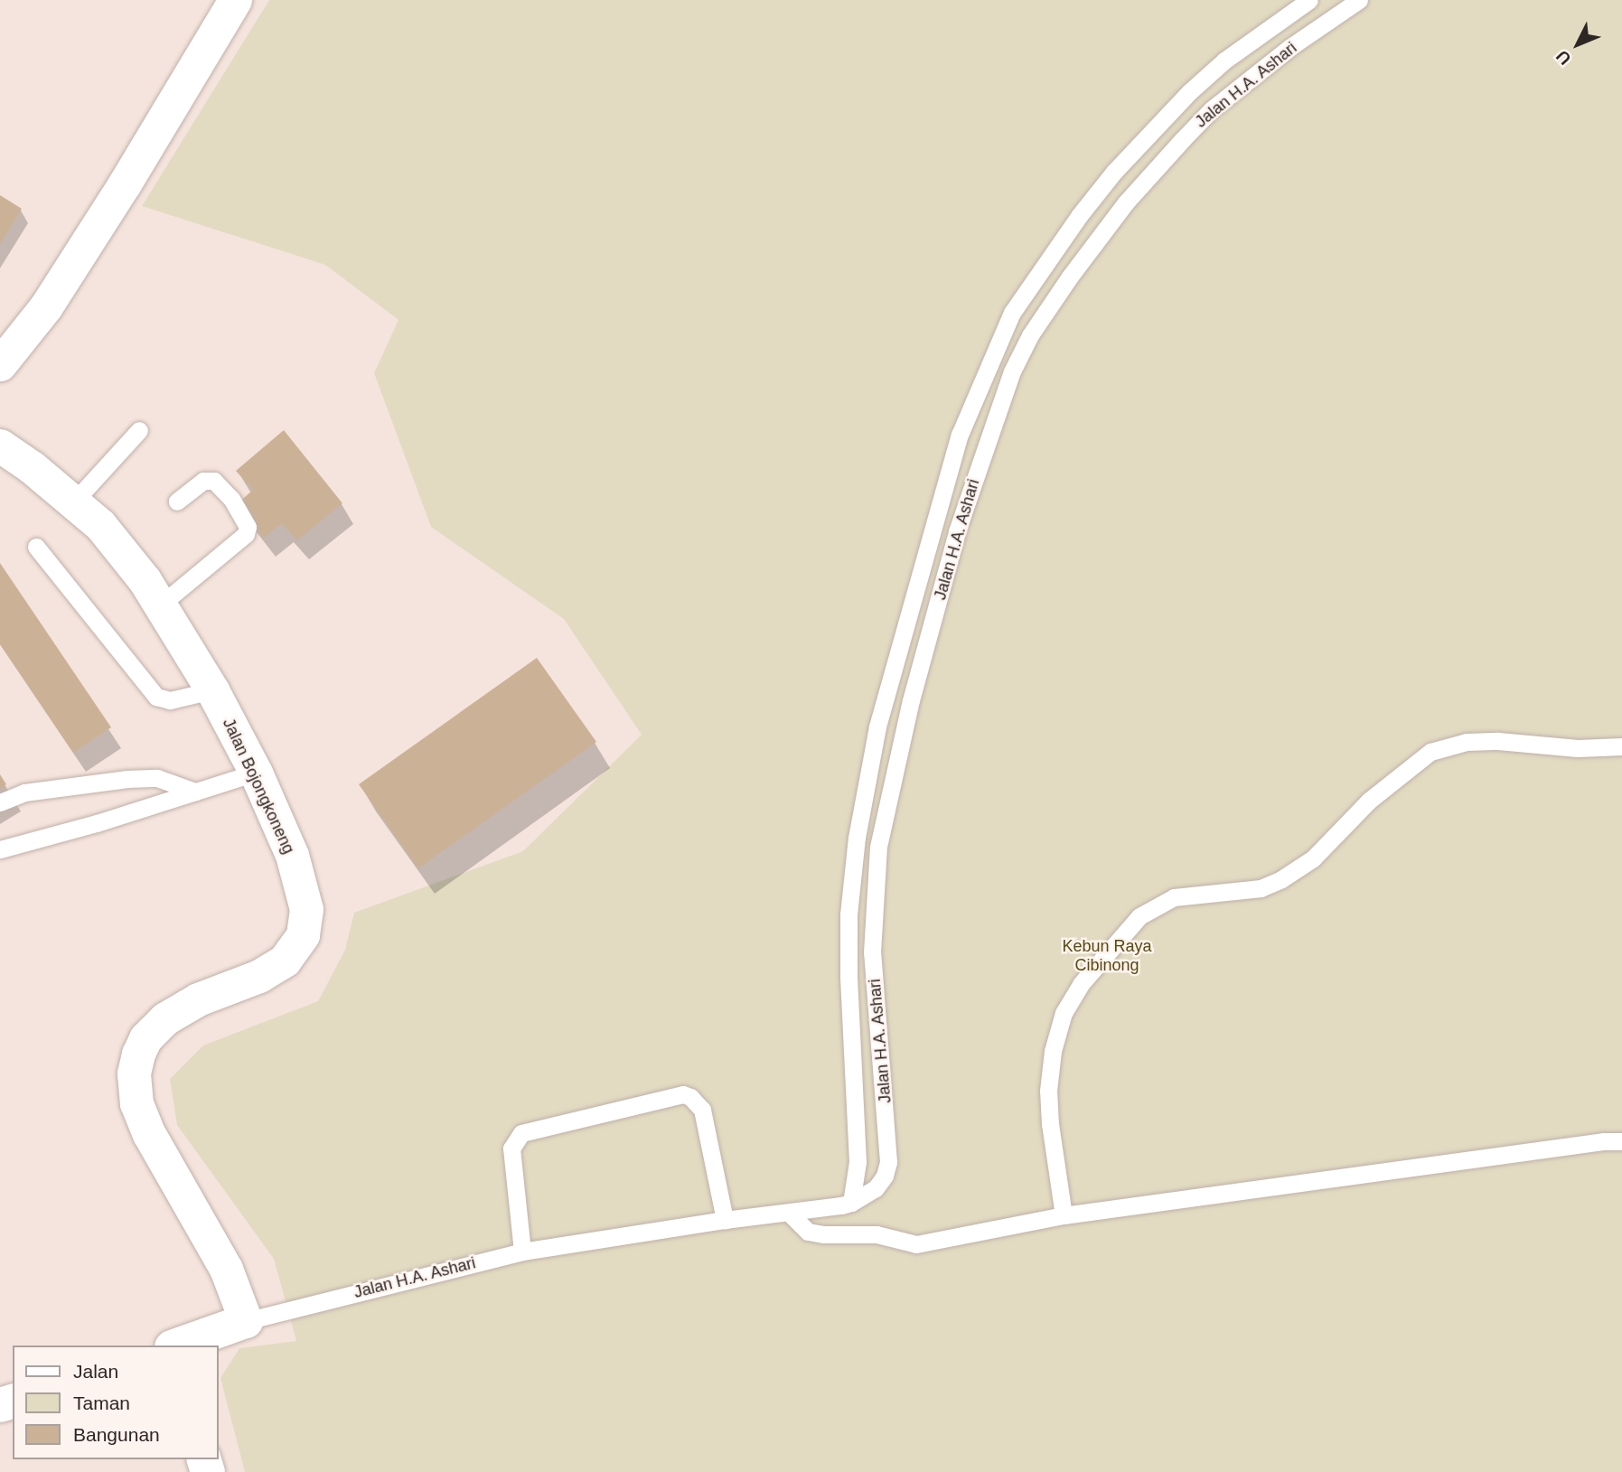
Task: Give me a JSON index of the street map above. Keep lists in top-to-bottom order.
{
  "streets": {
    "street": ["Jalan H.A. Ashari", "Jalan Bojongkoneng"]
  },
  "crossings": [
    ["Jalan H.A. Ashari", "Jalan Bojongkoneng"]
  ],
  "parks": ["Kebun Raya Cibinong"],
  "legend": ["Jalan", "Taman", "Bangunan"],
  "north": "bottom left"
}
